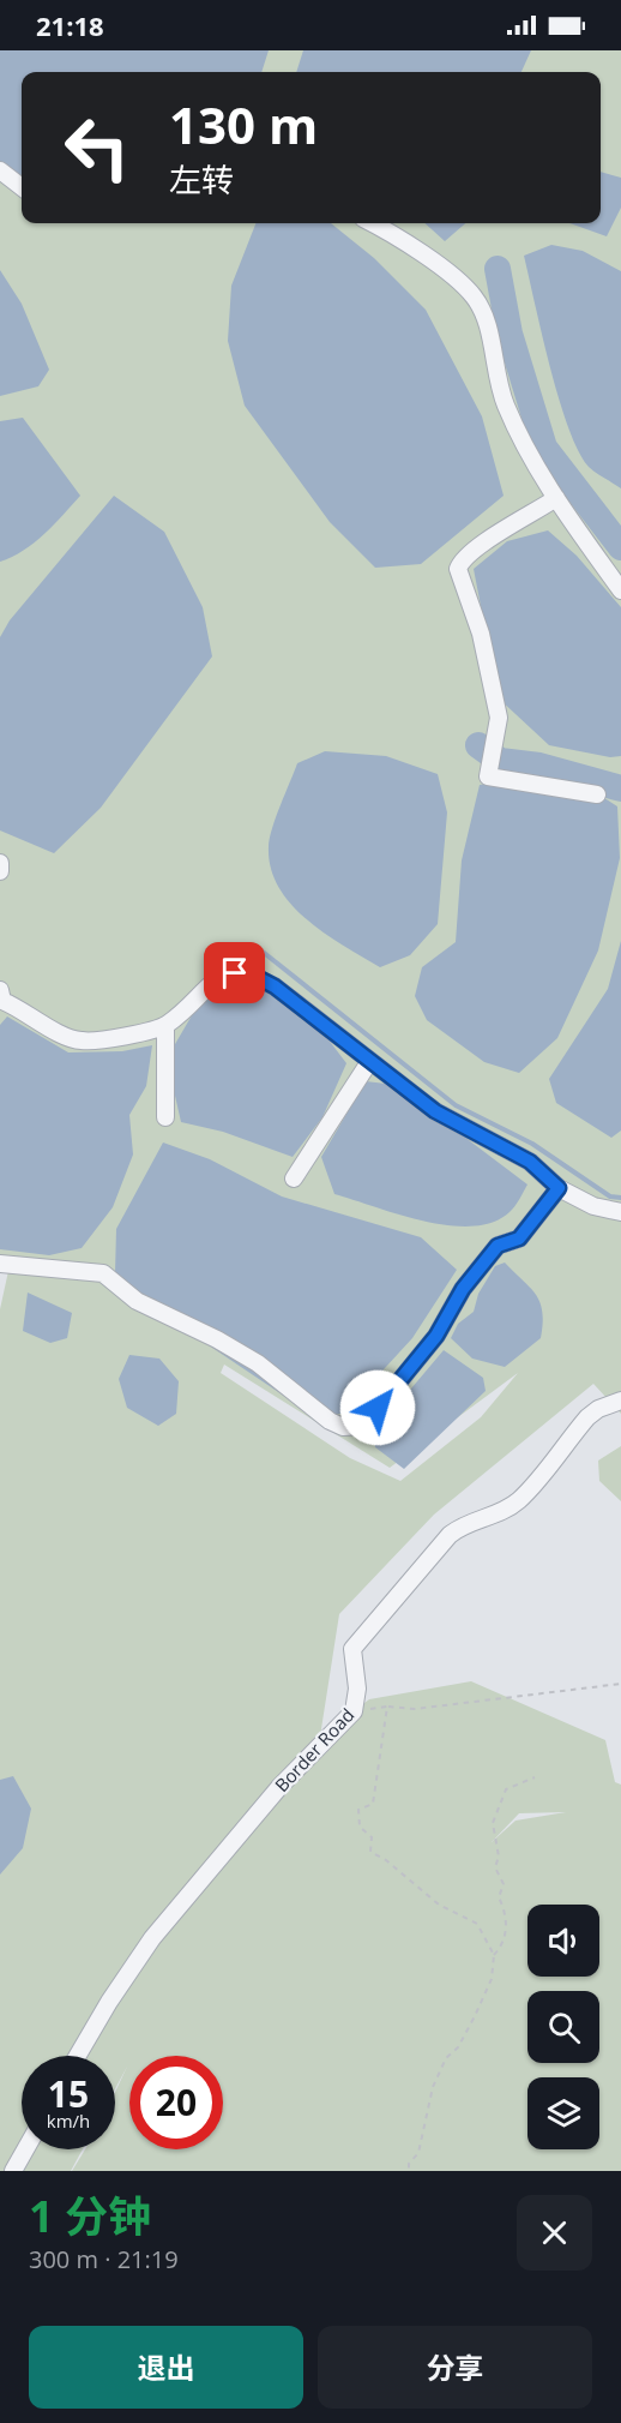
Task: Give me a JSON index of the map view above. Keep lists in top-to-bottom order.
{
  "streets": {
    "street": ["Border Road"]
  },
  "page": {
    "status": "21:18",
    "turn": ["130 m", "左转"],
    "speed": "15 km/h",
    "limit": "20",
    "heading": ["1 分钟", "300 m · 21:19"],
    "buttons": ["退出", "分享"]
  }
}
